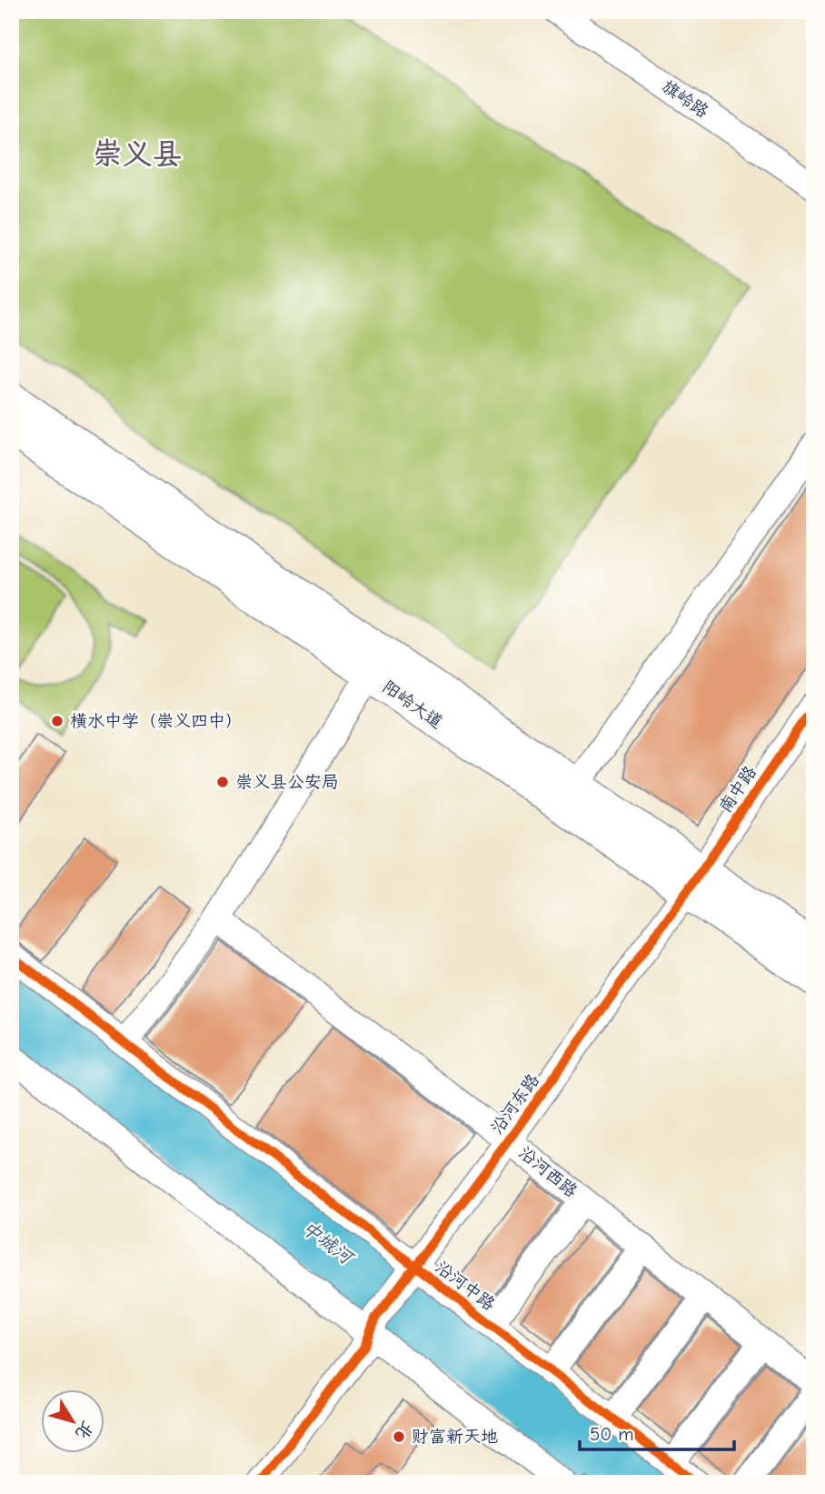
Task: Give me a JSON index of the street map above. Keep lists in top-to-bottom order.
{
  "streets": {
    "main road": ["阳岭大道"],
    "street": [
      "旗岭路",
      "南中路",
      "沿河东路",
      "沿河西路",
      "沿河中路"
    ]
  },
  "crossings": [
    ["阳岭大道", "南中路"],
    ["阳岭大道", "沿河东路"],
    ["南中路", "沿河东路"],
    ["沿河东路", "沿河西路"],
    ["沿河东路", "沿河中路"]
  ],
  "districts": ["崇义县"],
  "water": ["中城河"],
  "places": ["横水中学（崇义四中）", "崇义县公安局", "财富新天地"],
  "scale_bar": "50 m",
  "north": "bottom right"
}
